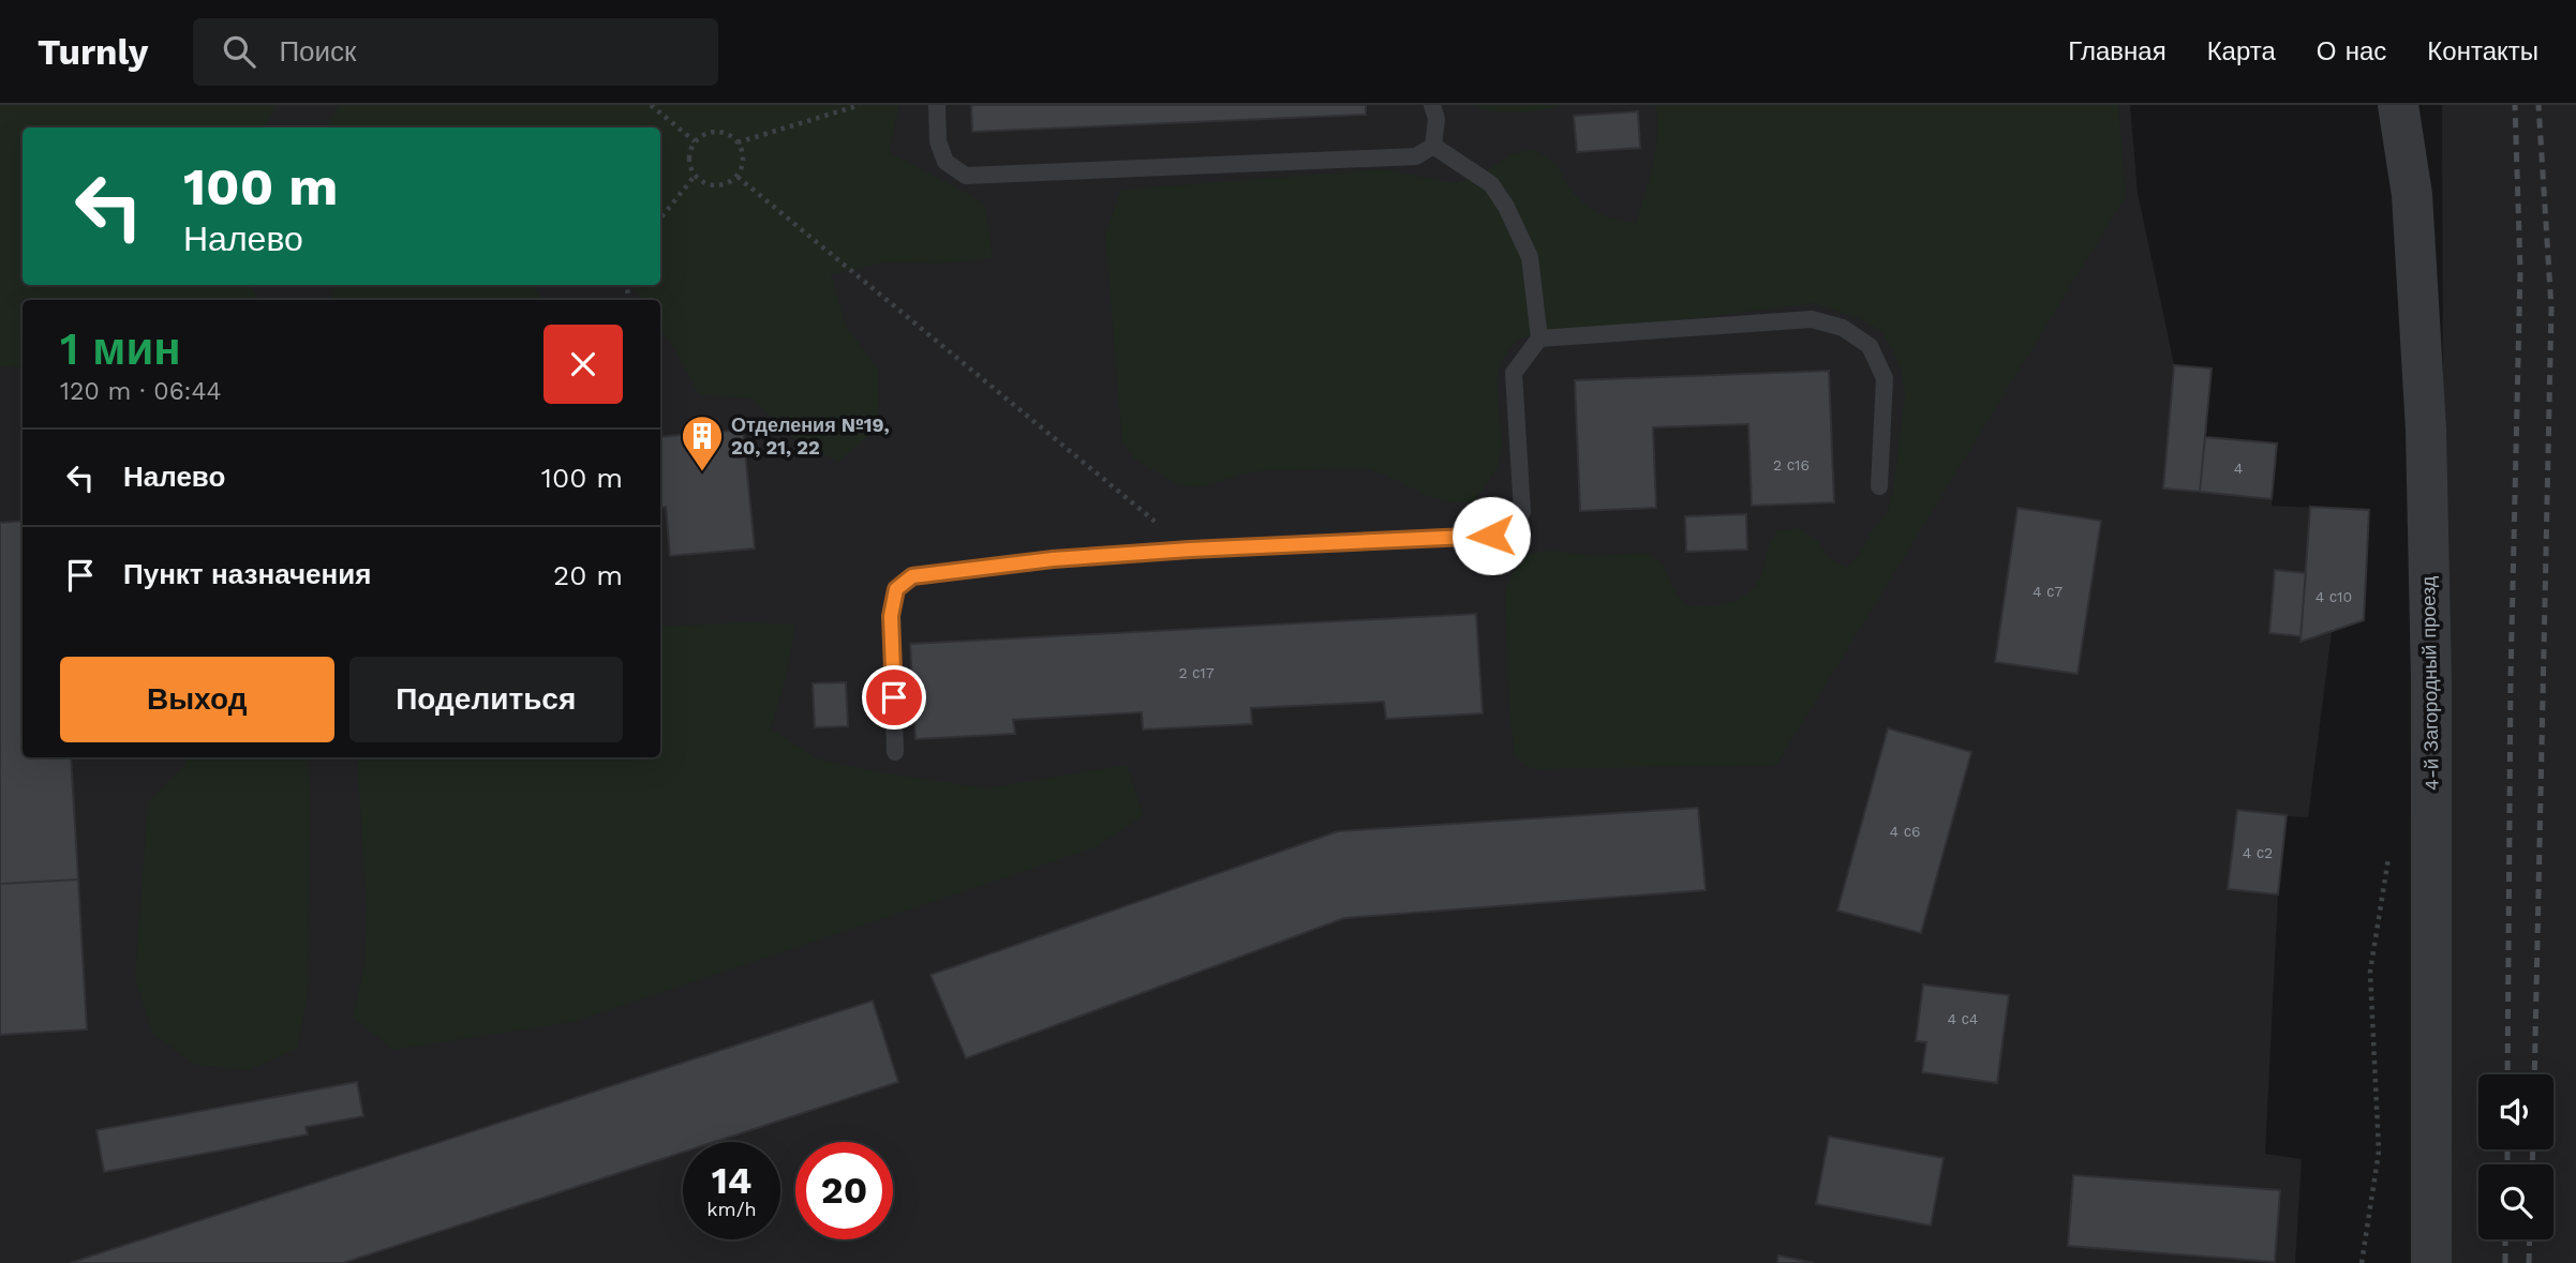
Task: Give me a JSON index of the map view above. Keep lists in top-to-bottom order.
{
  "streets": {
    "street": ["4-й Загородный проезд"]
  },
  "places": {
    "building": ["Отделения №19, 20, 21, 22"]
  },
  "house_numbers": [
    "2 с16",
    "4",
    "4 с7",
    "4 с10",
    "2 с17",
    "4 с6",
    "4 с2",
    "4 с4"
  ],
  "page": {
    "header": "Turnly",
    "search": "Поиск",
    "nav": [
      "Главная",
      "Карта",
      "О нас",
      "Контакты"
    ],
    "turn": ["100 m", "Налево"],
    "heading": ["1 мин", "120 m · 06:44"],
    "list": [
      {
        "name": "Налево",
        "value": "100 m"
      },
      {
        "name": "Пункт назначения",
        "value": "20 m"
      }
    ],
    "buttons": ["Выход", "Поделиться"],
    "speed": "14 km/h",
    "limit": "20"
  }
}
